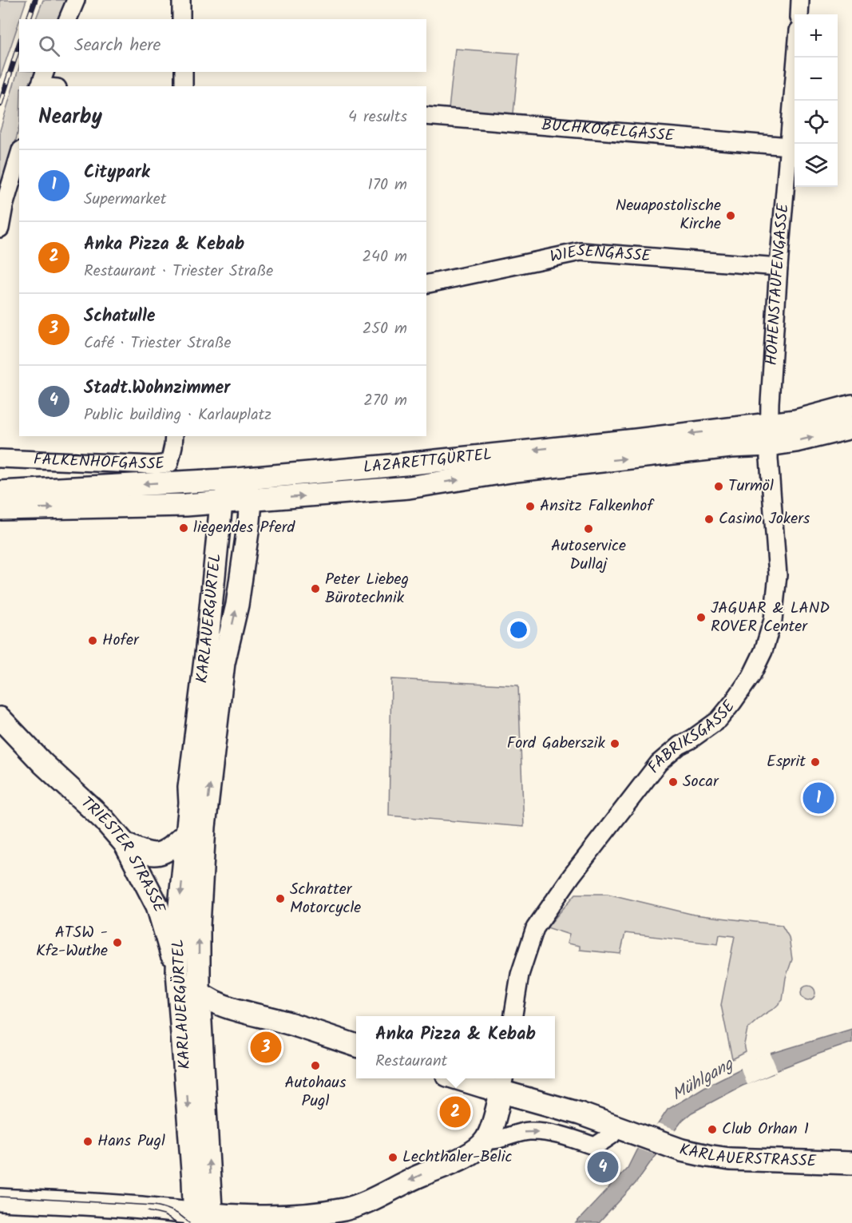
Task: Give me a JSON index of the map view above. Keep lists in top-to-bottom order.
{
  "streets": {
    "main road": [
      "LAZARETTGÜRTEL",
      "KARLAUERGÜRTEL",
      "TRIESTER STRASSE",
      "KARLAUERSTRASSE"
    ],
    "street": [
      "BUCHKOGELGASSE",
      "WIESENGASSE",
      "HOHENSTAUFENGASSE",
      "FALKENHOFGASSE",
      "FABRIKSGASSE"
    ]
  },
  "crossings": [
    ["BUCHKOGELGASSE", "HOHENSTAUFENGASSE"],
    ["WIESENGASSE", "HOHENSTAUFENGASSE"],
    ["HOHENSTAUFENGASSE", "LAZARETTGÜRTEL"],
    ["HOHENSTAUFENGASSE", "FABRIKSGASSE"],
    ["LAZARETTGÜRTEL", "KARLAUERGÜRTEL"],
    ["LAZARETTGÜRTEL", "FABRIKSGASSE"],
    ["KARLAUERGÜRTEL", "TRIESTER STRASSE"]
  ],
  "water": ["Mühlgang"],
  "places": [
    "Neuapostolische Kirche",
    "Turmöl",
    "Ansitz Falkenhof",
    "Casino Jokers",
    "liegendes Pferd",
    "Autoservice Dullaj",
    "Peter Liebeg Bürotechnik",
    "JAGUAR & LAND ROVER Center",
    "Hofer",
    "Ford Gaberszik",
    "Esprit",
    "Socar",
    "Schratter Motorcycle",
    "ATSW - Kfz-Wuthe",
    "Autohaus Pugl",
    "Club Orhan 1",
    "Hans Pugl",
    "Lechthaler-Belic"
  ],
  "page": {
    "map_buttons": ["+", "−"],
    "search": "Search here",
    "heading": ["Nearby", "4 results"],
    "list": [
      {
        "mark": "1",
        "name": "Citypark",
        "note": "Supermarket",
        "value": "170 m"
      },
      {
        "mark": "2",
        "name": "Anka Pizza & Kebab",
        "note": "Restaurant · Triester Straße",
        "value": "240 m"
      },
      {
        "mark": "3",
        "name": "Schatulle",
        "note": "Café · Triester Straße",
        "value": "250 m"
      },
      {
        "mark": "4",
        "name": "Stadt.Wohnzimmer",
        "note": "Public building · Karlauplatz",
        "value": "270 m"
      }
    ],
    "pins": [
      "1",
      "3",
      "2",
      "4"
    ],
    "popup": ["Anka Pizza & Kebab", "Restaurant"]
  }
}
